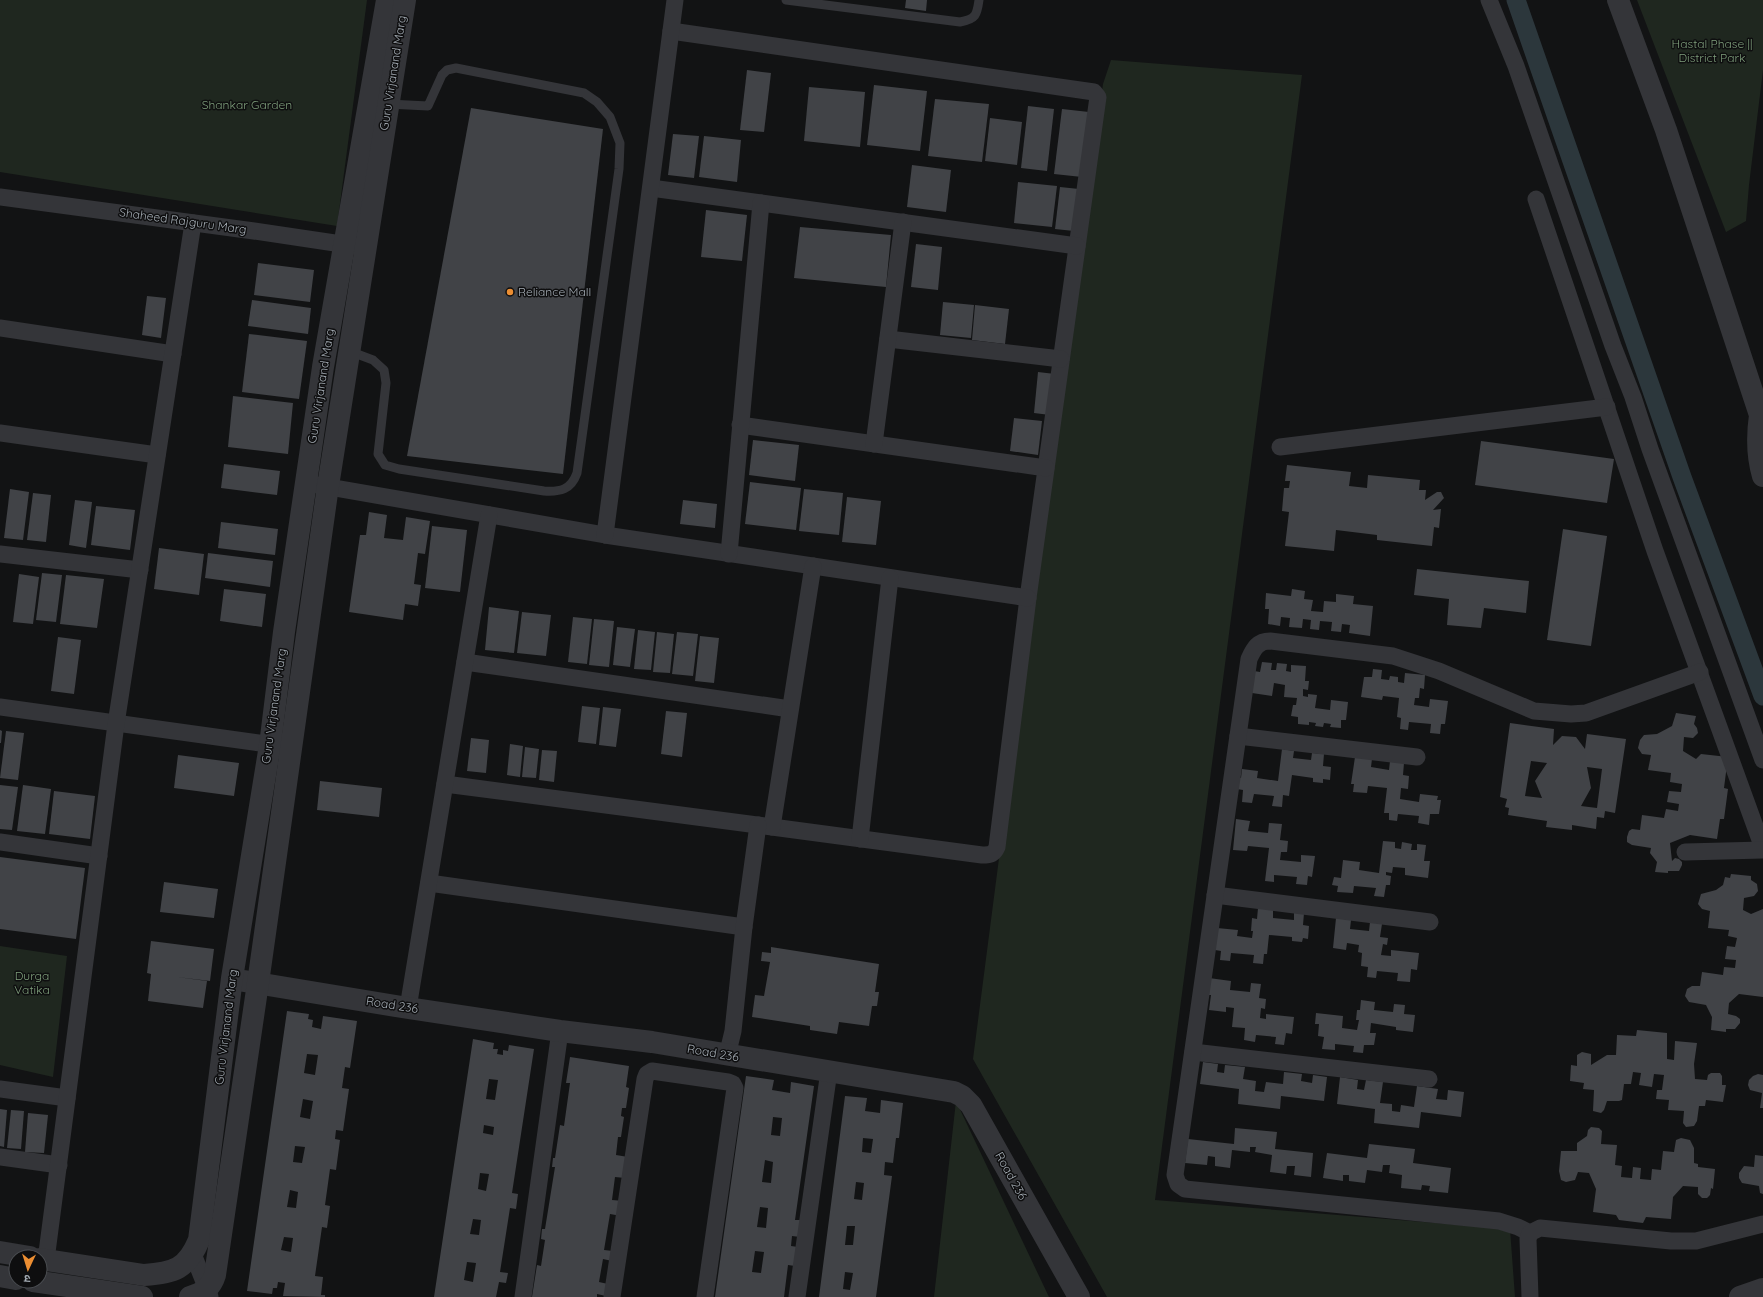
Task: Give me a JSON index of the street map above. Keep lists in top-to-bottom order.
{
  "streets": {
    "street": ["Guru Virjanand Marg", "Shaheed Rajguru Marg", "Road 236"]
  },
  "crossings": [
    ["Guru Virjanand Marg", "Shaheed Rajguru Marg"],
    ["Guru Virjanand Marg", "Road 236"]
  ],
  "parks": ["Hastal Phase || District Park", "Shankar Garden", "Durga Vatika"],
  "places": ["Reliance Mall"],
  "north": "bottom"
}
